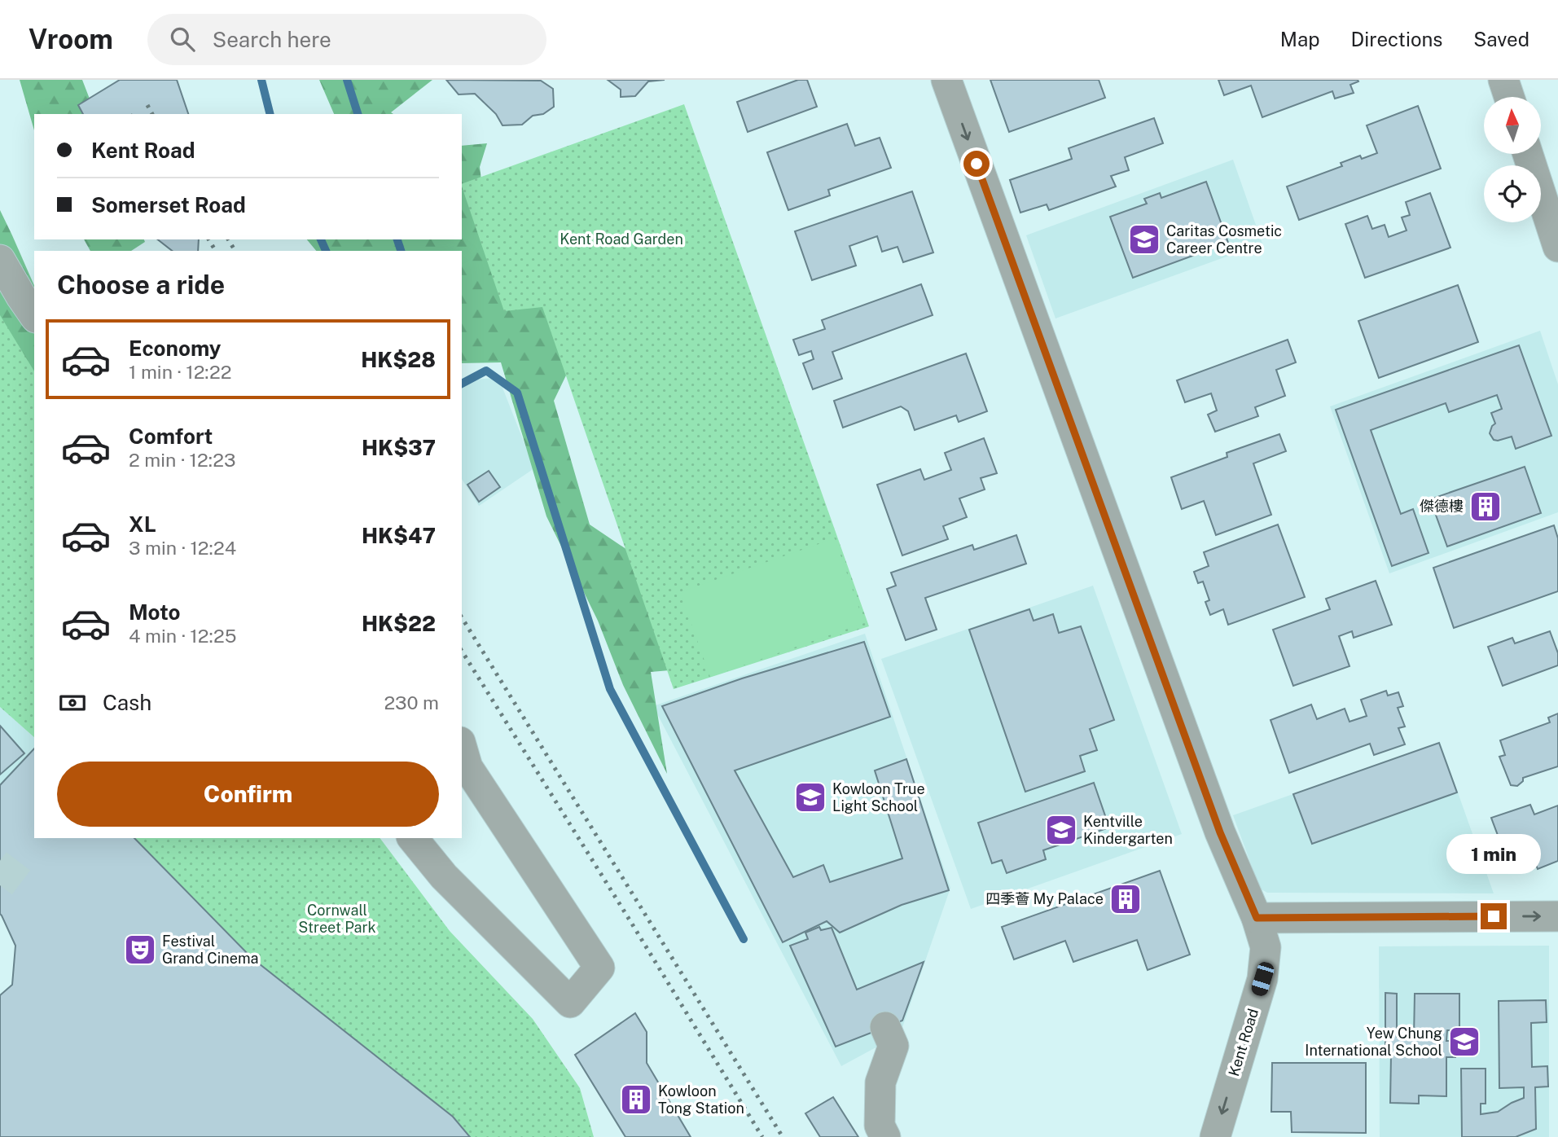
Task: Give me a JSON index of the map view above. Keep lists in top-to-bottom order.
{
  "streets": {
    "street": ["Kent Road"]
  },
  "one_way": ["Kent Road"],
  "parks": ["Kent Road Garden", "Cornwall Street Park"],
  "places": {
    "school or university": [
      "Caritas Cosmetic Career Centre",
      "Kowloon True Light School",
      "Kentville Kindergarten",
      "Yew Chung International School"
    ],
    "building": ["傑德樓", "四季薈 My Palace", "Kowloon Tong Station"],
    "theatre": ["Festival Grand Cinema"]
  },
  "north": "top",
  "page": {
    "header": "Vroom",
    "search": "Search here",
    "nav": ["Map", "Directions", "Saved"],
    "banner": ["Kent Road", "Somerset Road"],
    "heading": "Choose a ride",
    "list": [
      {
        "name": "Economy",
        "note": "1 min · 12:22",
        "value": "HK$28"
      },
      {
        "name": "Comfort",
        "note": "2 min · 12:23",
        "value": "HK$37"
      },
      {
        "name": "XL",
        "note": "3 min · 12:24",
        "value": "HK$47"
      },
      {
        "name": "Moto",
        "note": "4 min · 12:25",
        "value": "HK$22"
      }
    ],
    "pay": ["Cash", "230 m"],
    "buttons": "Confirm",
    "bubble": "1 min"
  }
}
